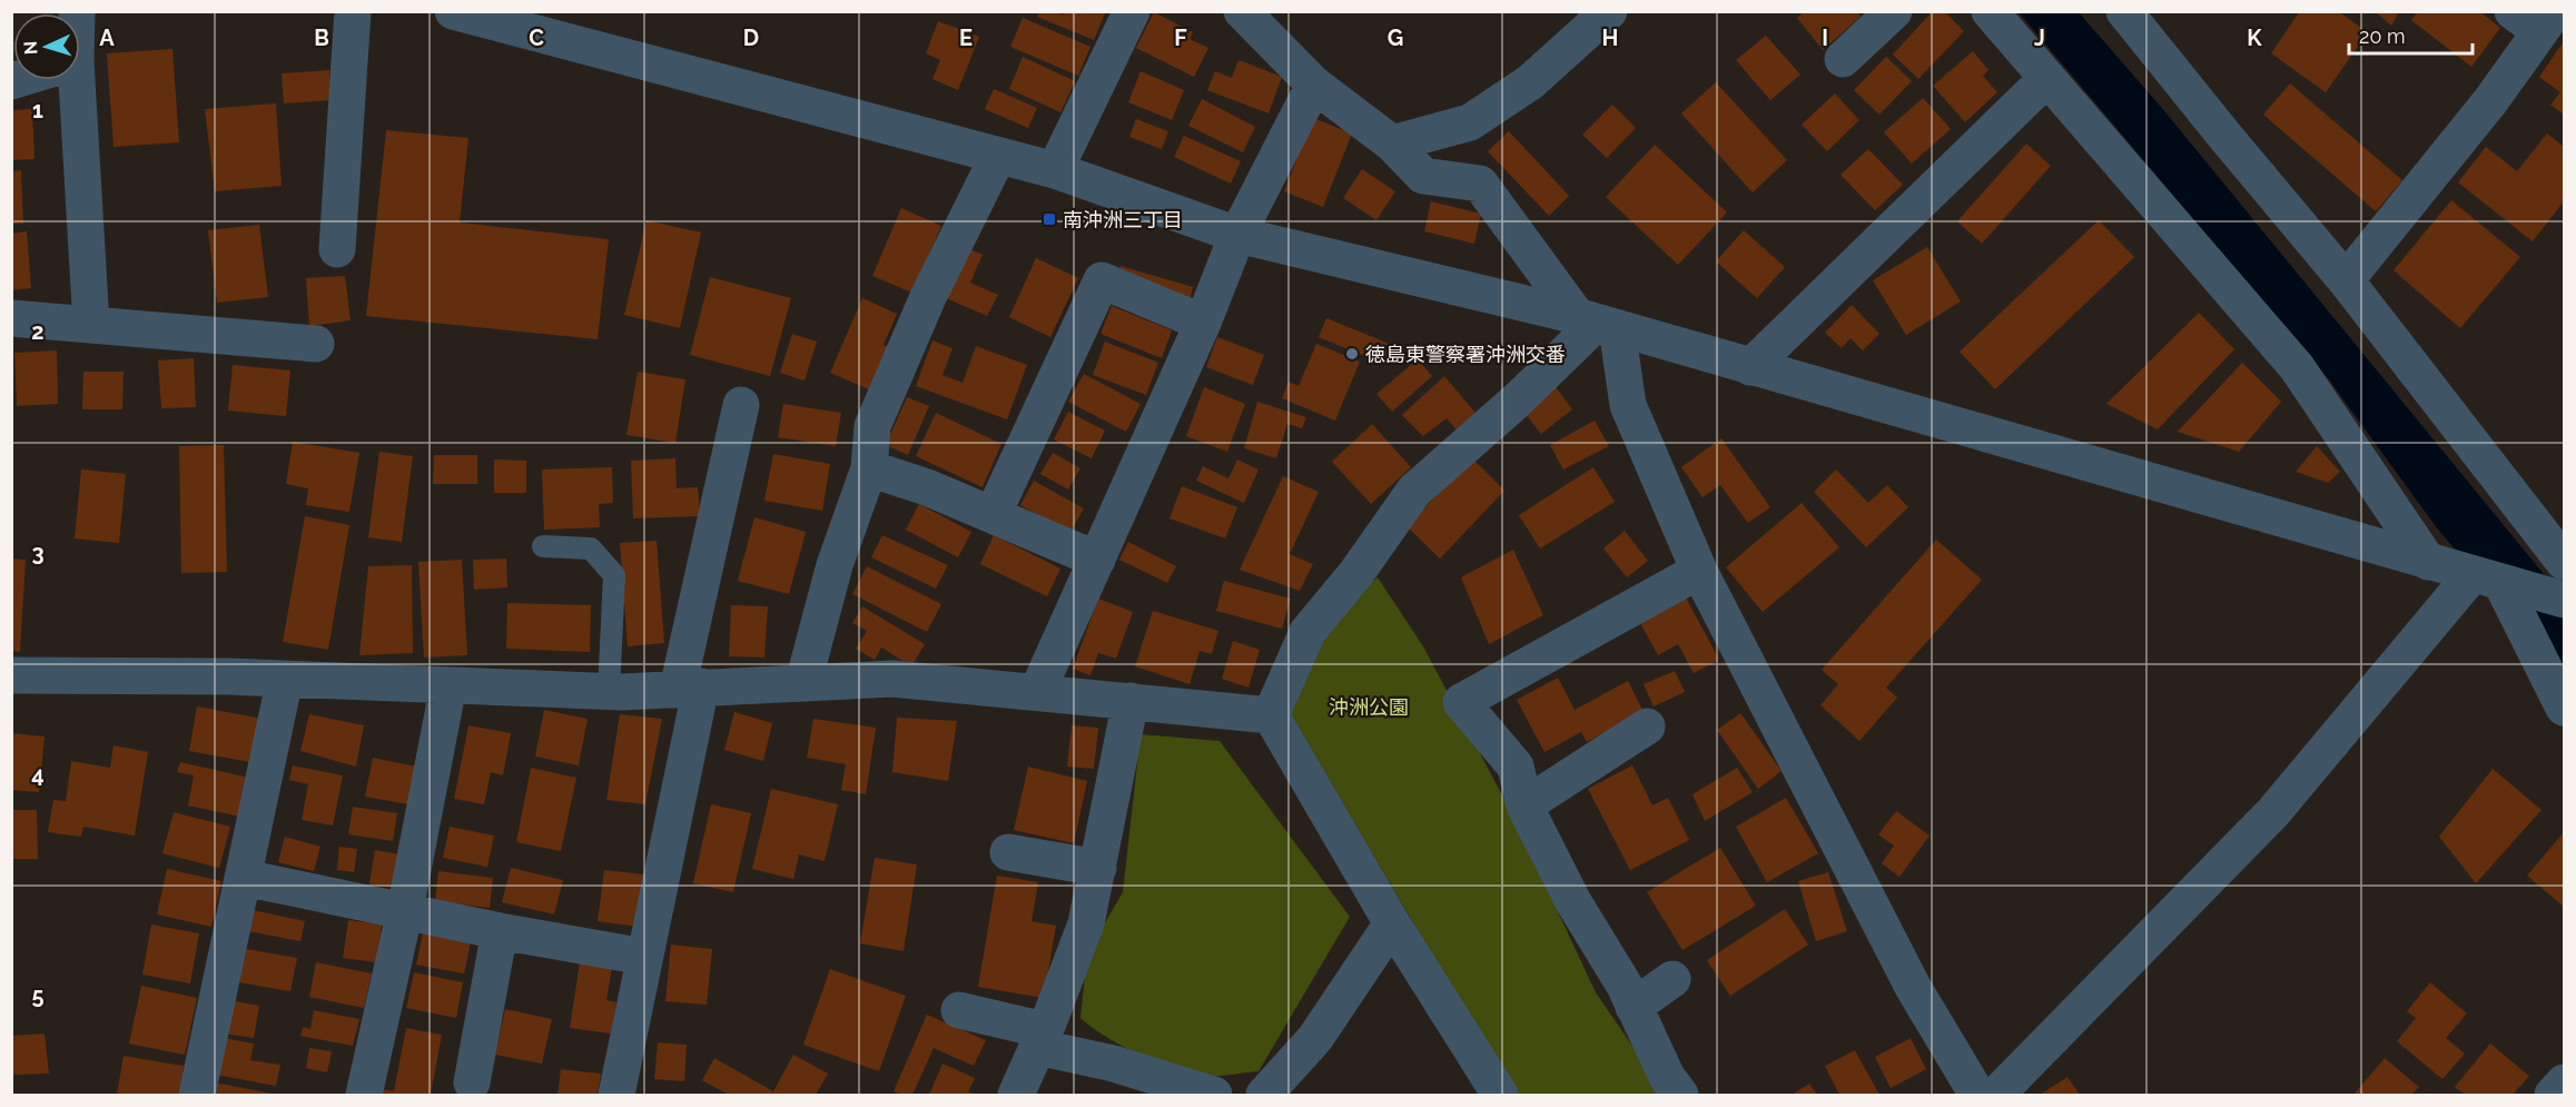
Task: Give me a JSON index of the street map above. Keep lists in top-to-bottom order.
{
  "parks": ["沖洲公園"],
  "places": {
    "transit": ["南沖洲三丁目"],
    "other": ["徳島東警察署沖洲交番"]
  },
  "scale_bar": "20 m",
  "north": "left",
  "grid": {
    "columns": [
      "A",
      "B",
      "C",
      "D",
      "E",
      "F",
      "G",
      "H",
      "I",
      "J",
      "K"
    ],
    "rows": [
      "1",
      "2",
      "3",
      "4",
      "5"
    ]
  }
}
